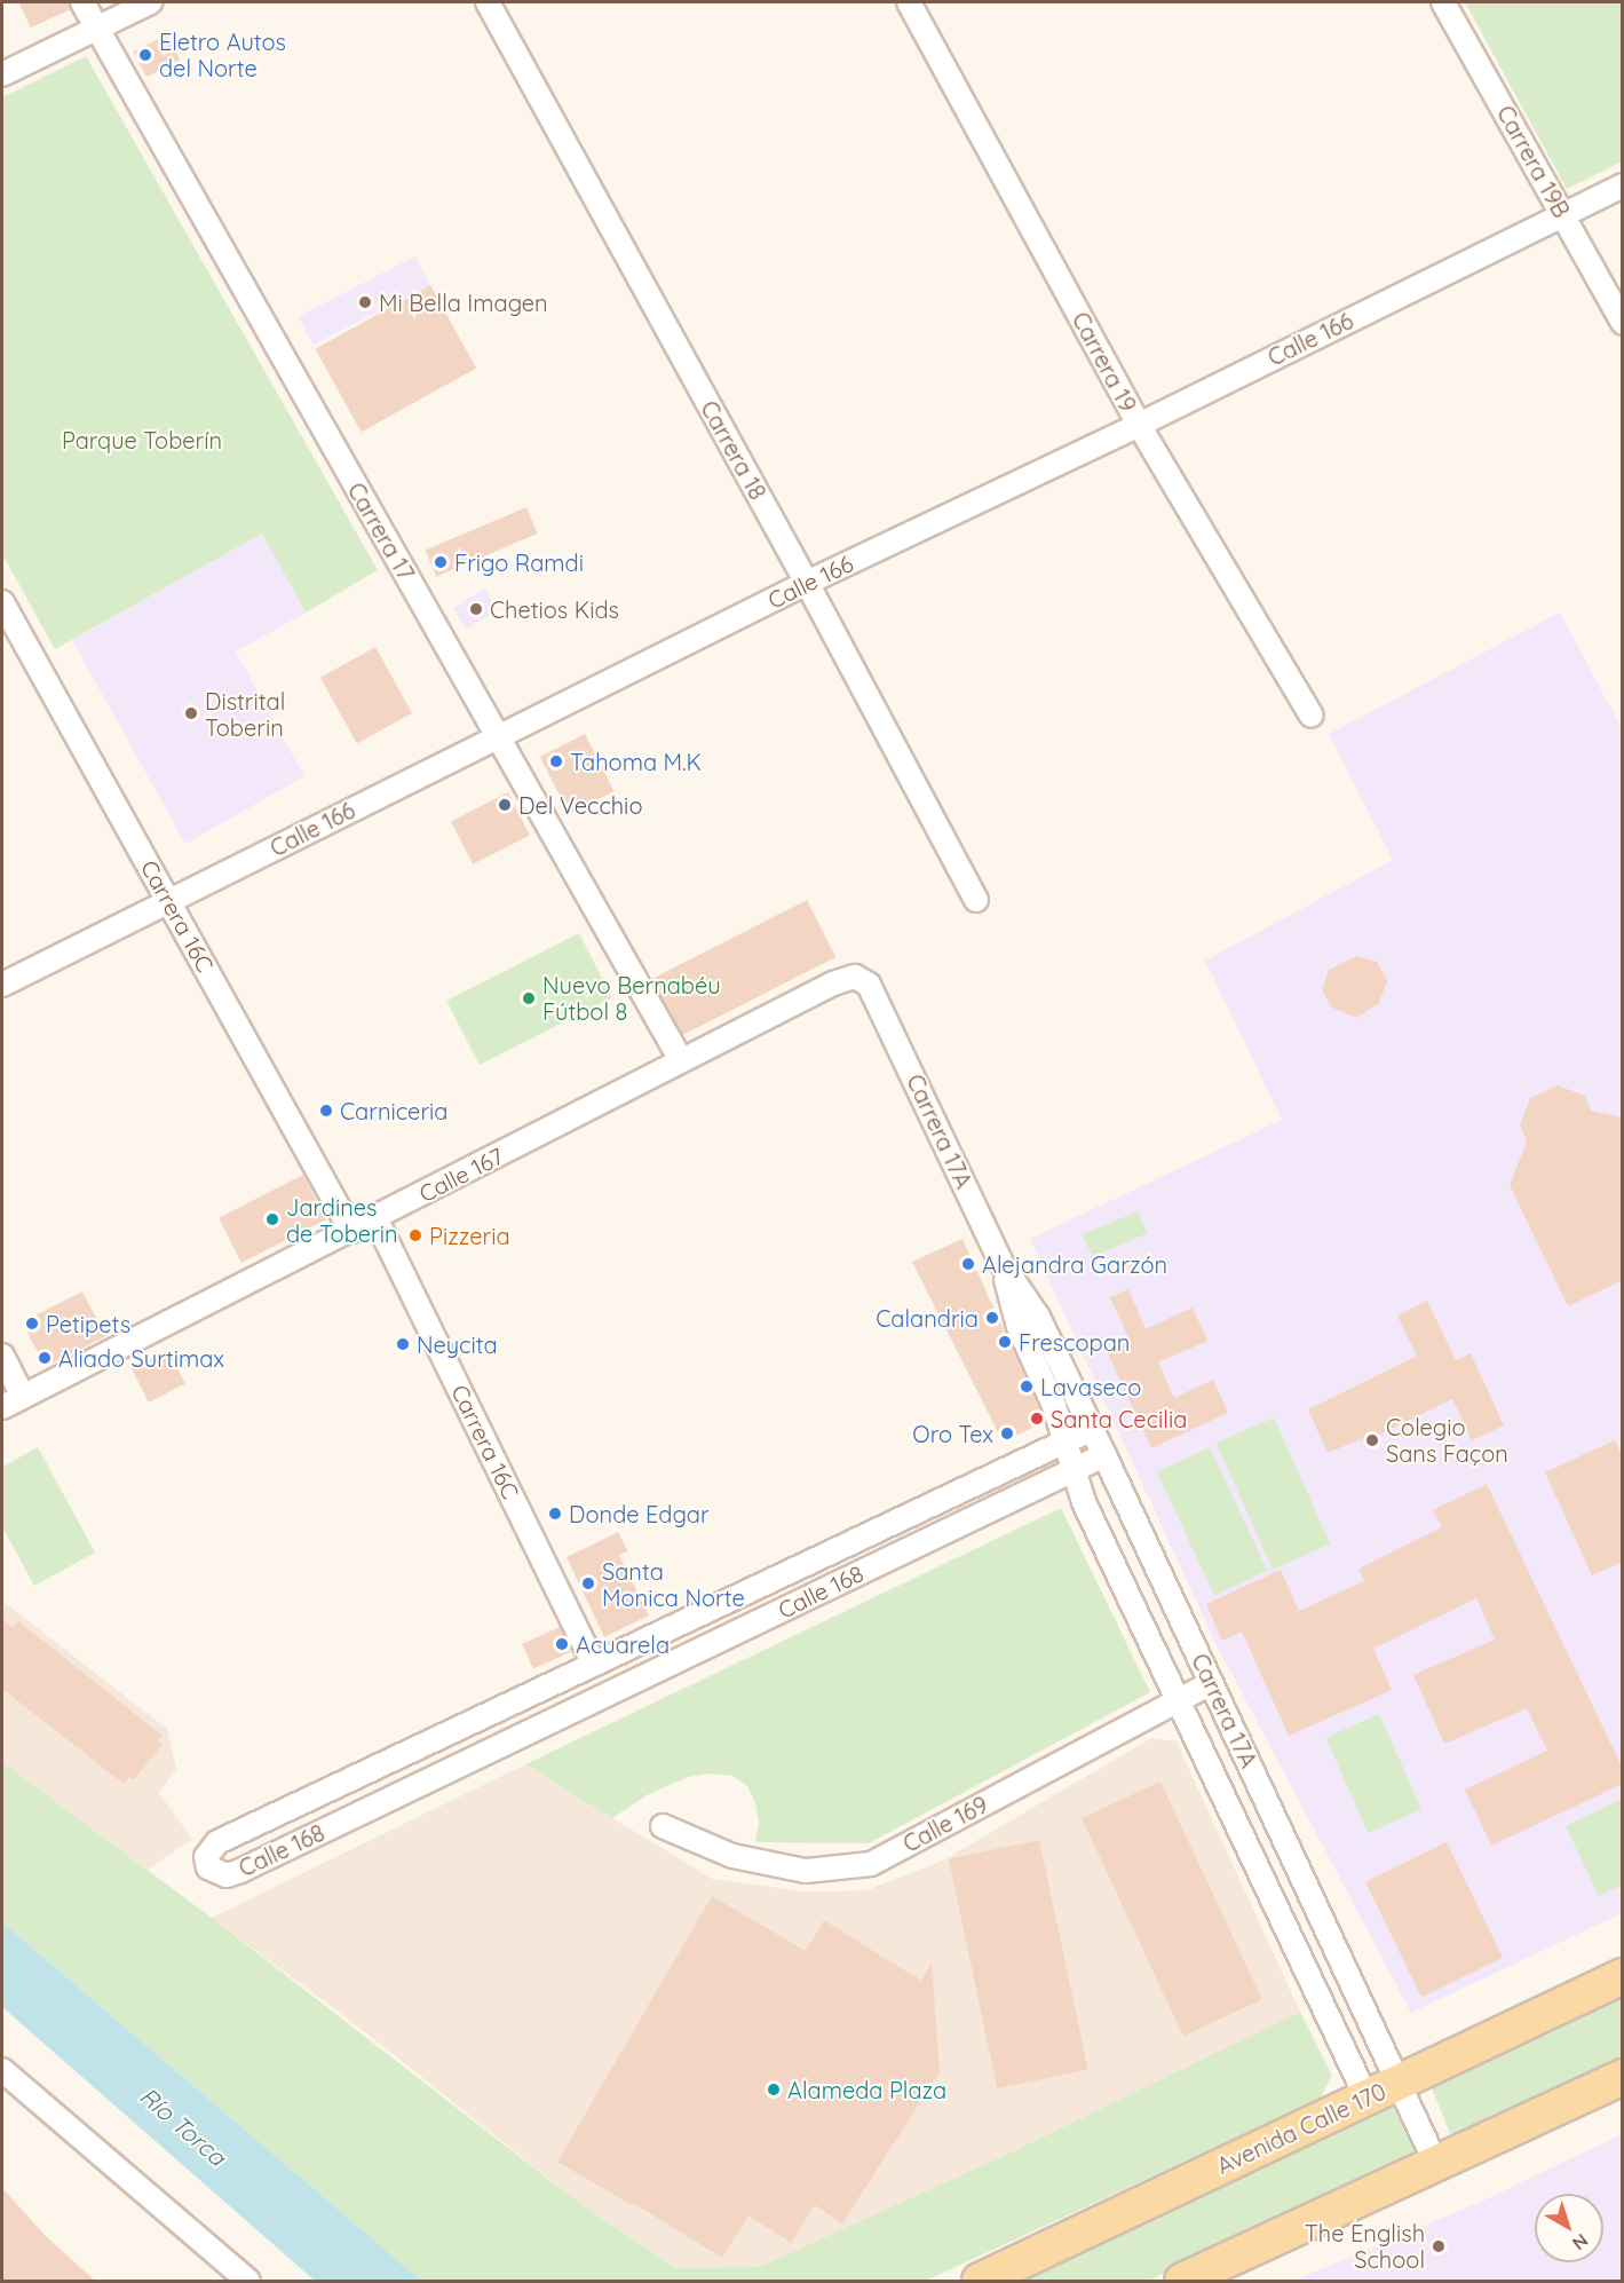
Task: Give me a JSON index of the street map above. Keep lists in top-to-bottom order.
{
  "streets": {
    "main road": ["Avenida Calle 170"],
    "street": [
      "Carrera 19B",
      "Calle 166",
      "Carrera 19",
      "Carrera 18",
      "Carrera 17",
      "Carrera 16C",
      "Carrera 17A",
      "Calle 167",
      "Calle 168",
      "Calle 169"
    ]
  },
  "crossings": [
    ["Carrera 19B", "Calle 166"],
    ["Calle 166", "Carrera 19"],
    ["Calle 166", "Carrera 18"],
    ["Calle 166", "Carrera 17"],
    ["Calle 166", "Carrera 16C"],
    ["Carrera 17", "Calle 167"],
    ["Carrera 16C", "Calle 167"],
    ["Carrera 16C", "Calle 168"],
    ["Carrera 17A", "Calle 167"],
    ["Carrera 17A", "Calle 168"],
    ["Carrera 17A", "Calle 169"],
    ["Carrera 17A", "Avenida Calle 170"]
  ],
  "water": ["Río Torca"],
  "parks": ["Parque Toberín"],
  "places": [
    "Eletro Autos del Norte",
    "Mi Bella Imagen",
    "Frigo Ramdi",
    "Chetios Kids",
    "Distrital Toberin",
    "Tahoma M.K",
    "Del Vecchio",
    "Nuevo Bernabéu Fútbol 8",
    "Carniceria",
    "Jardines de Toberin",
    "Pizzeria",
    "Alejandra Garzón",
    "Calandria",
    "Petipets",
    "Frescopan",
    "Neycita",
    "Aliado Surtimax",
    "Lavaseco",
    "Santa Cecilia",
    "Oro Tex",
    "Colegio Sans Façon",
    "Donde Edgar",
    "Santa Monica Norte",
    "Acuarela",
    "Alameda Plaza",
    "The English School"
  ],
  "north": "bottom right"
}
